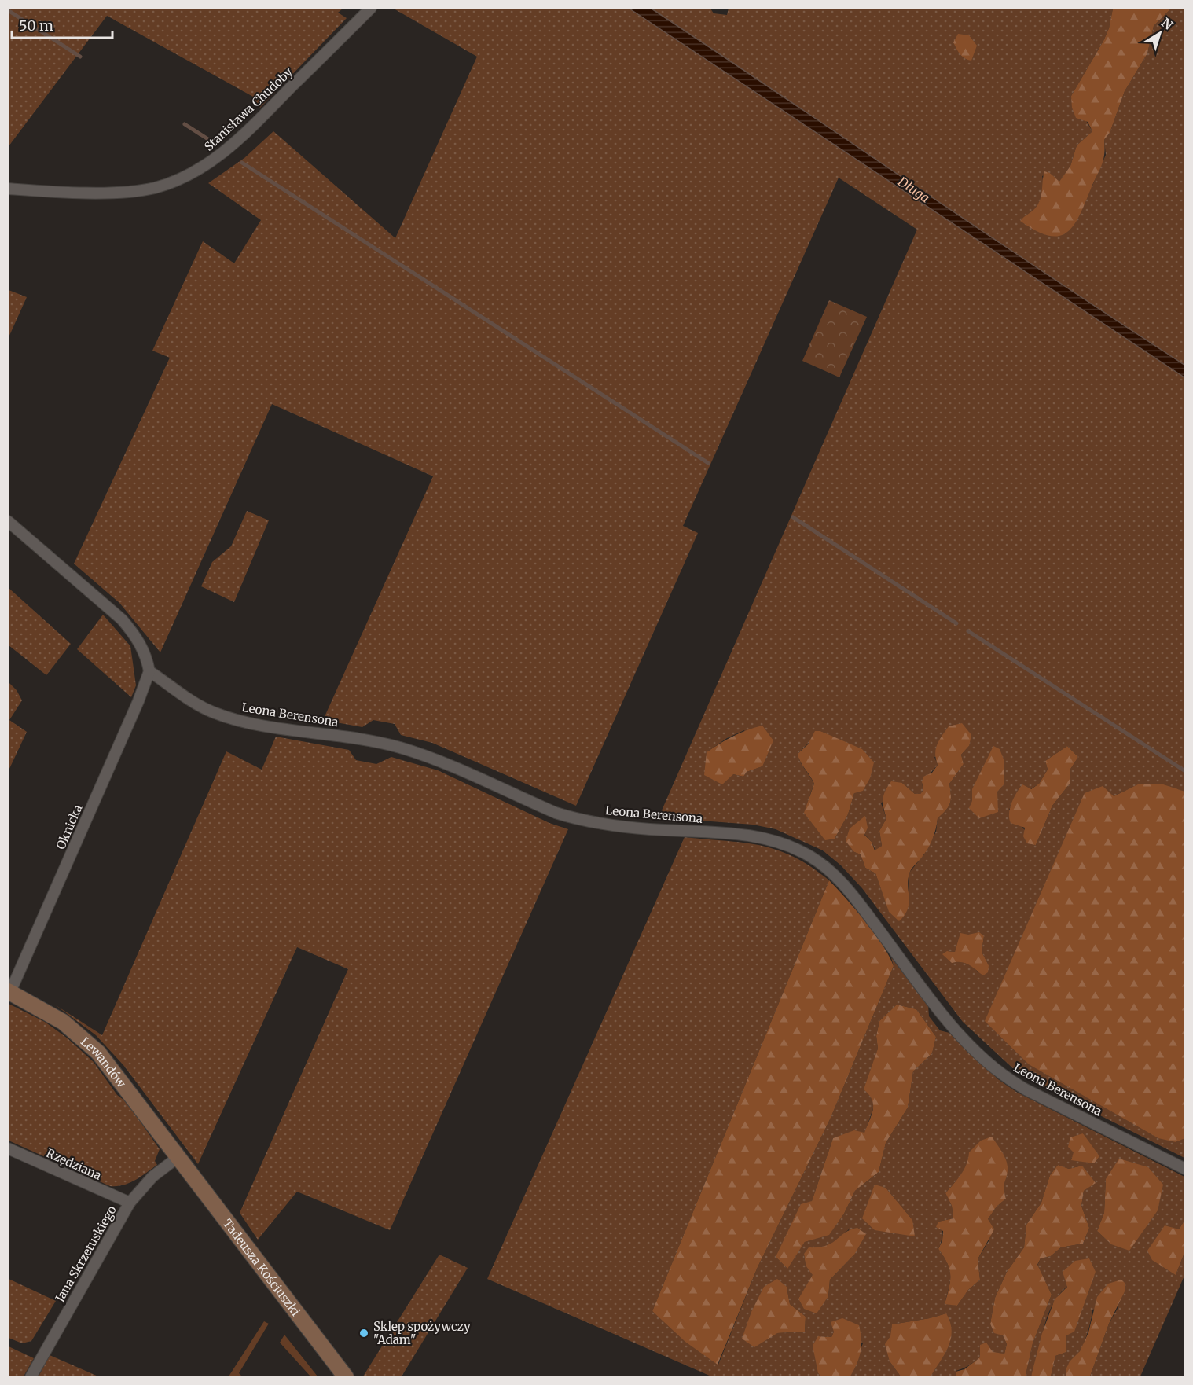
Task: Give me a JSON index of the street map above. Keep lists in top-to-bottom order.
{
  "streets": {
    "street": [
      "Stanisława Chudoby",
      "Leona Berensona",
      "Oknicka",
      "Lewandów",
      "Rzędziana",
      "Jana Skrzetuskiego",
      "Tadeusza Kościuszki"
    ]
  },
  "crossings": [
    ["Leona Berensona", "Oknicka"],
    ["Oknicka", "Lewandów"],
    ["Lewandów", "Jana Skrzetuskiego"],
    ["Lewandów", "Tadeusza Kościuszki"],
    ["Rzędziana", "Jana Skrzetuskiego"],
    ["Jana Skrzetuskiego", "Tadeusza Kościuszki"]
  ],
  "water": ["Długa"],
  "places": ["Sklep spożywczy \"Adam\""],
  "scale_bar": "50 m",
  "north": "top right"
}
